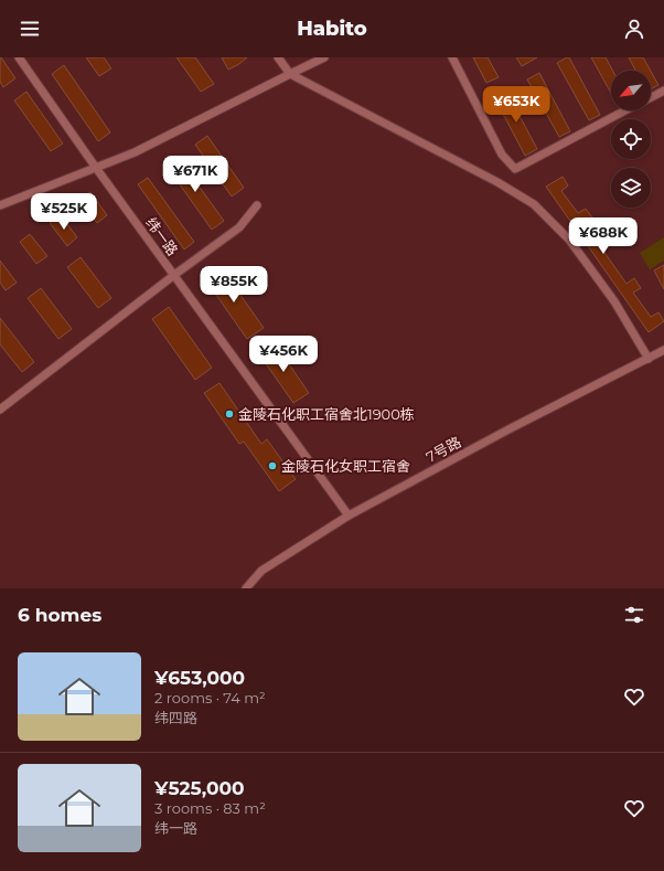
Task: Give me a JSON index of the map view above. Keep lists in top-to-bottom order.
{
  "streets": {
    "street": ["纬一路", "7号路"]
  },
  "crossings": [
    ["纬一路", "7号路"]
  ],
  "places": ["金陵石化职工宿舍北1900栋", "金陵石化女职工宿舍"],
  "north": "bottom left",
  "page": {
    "header": "Habito",
    "price": [
      "¥653K",
      "¥671K",
      "¥525K",
      "¥688K",
      "¥855K",
      "¥456K"
    ],
    "heading": "6 homes",
    "list": [
      {
        "name": "¥653,000",
        "note": "2 rooms · 74 m² · 纬四路"
      },
      {
        "name": "¥525,000",
        "note": "3 rooms · 83 m² · 纬一路"
      }
    ]
  }
}
